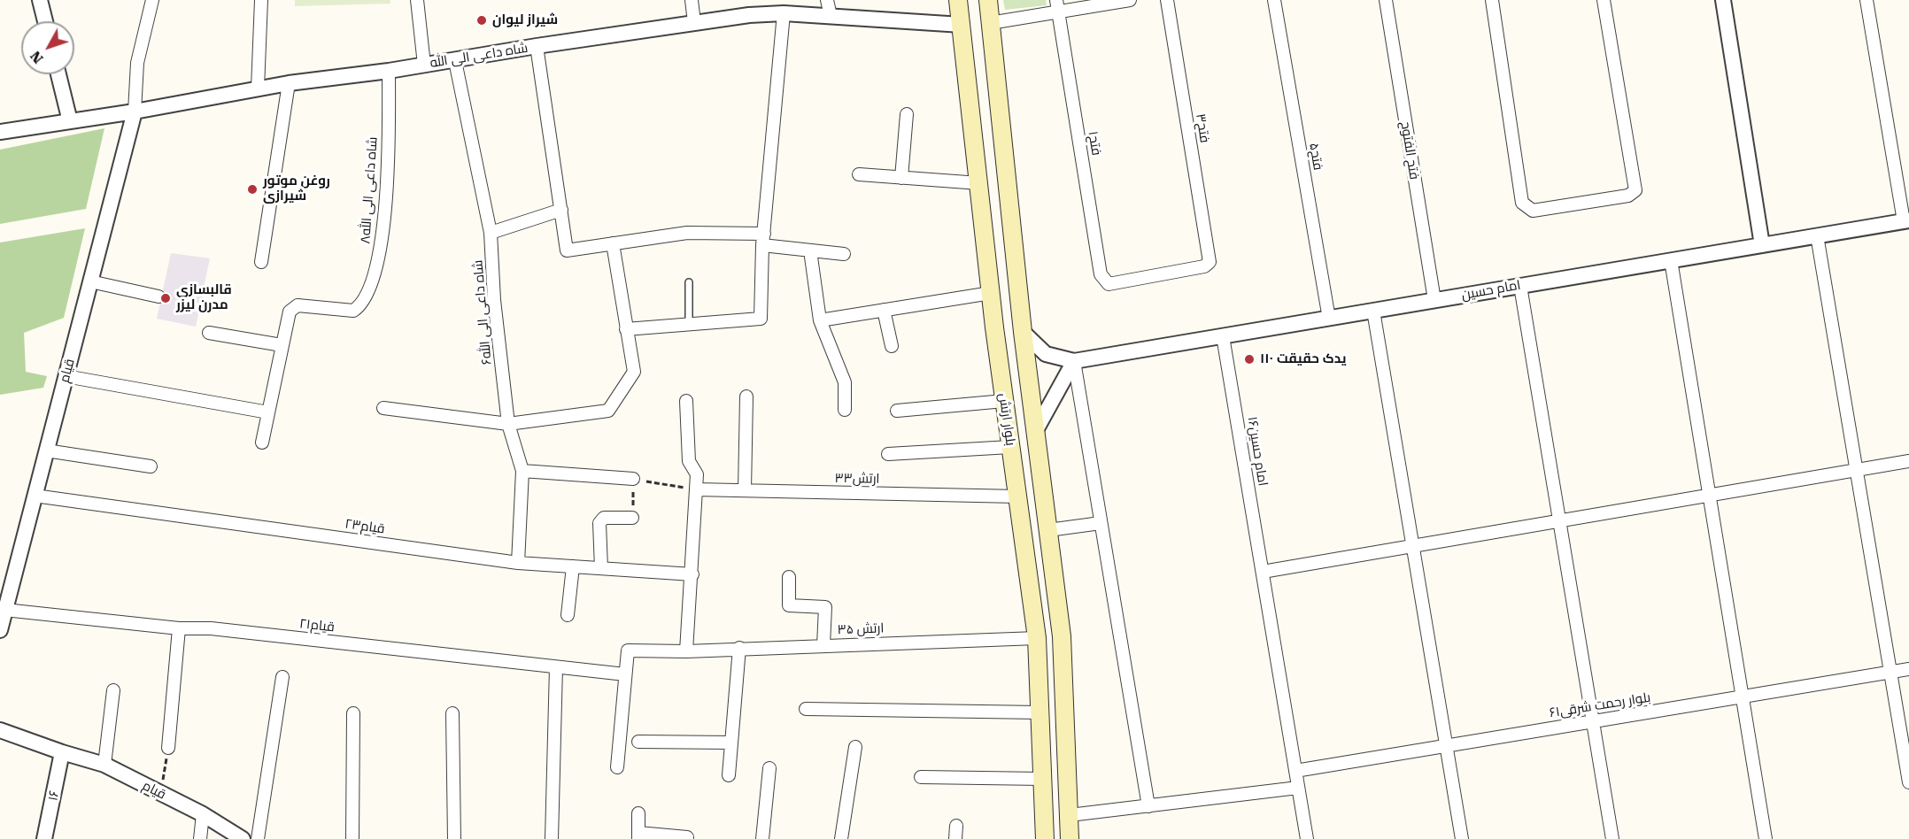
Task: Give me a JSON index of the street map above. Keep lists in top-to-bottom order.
{
  "streets": {
    "main road": ["بلوار ارتش"],
    "street": [
      "شاه داعی الی الله",
      "۳فتح",
      "۱فتح",
      "فتح الفتوح",
      "۵فتح",
      "شاه داعی الی الله۸",
      "امام حسین",
      "شاه داعی الی الله۶",
      "قیام",
      "امام حسین۱۶",
      "ارتش۳۳",
      "قیام۲۳",
      "قیام۲۱",
      "ارتش ۳۵",
      "بلوار رحمت شرقی۶۱",
      "۱۶"
    ]
  },
  "crossings": [
    ["شاه داعی الی الله", "شاه داعی الی الله۸"],
    ["شاه داعی الی الله", "شاه داعی الی الله۶"],
    ["شاه داعی الی الله", "قیام"],
    ["شاه داعی الی الله", "بلوار ارتش"],
    ["۳فتح", "۱فتح"],
    ["فتح الفتوح", "امام حسین"],
    ["۵فتح", "امام حسین"],
    ["امام حسین", "امام حسین۱۶"],
    ["شاه داعی الی الله۶", "قیام۲۳"],
    ["قیام", "قیام۲۳"],
    ["قیام", "قیام۲۱"],
    ["قیام", "۱۶"],
    ["بلوار ارتش", "ارتش۳۳"],
    ["بلوار ارتش", "ارتش ۳۵"],
    ["امام حسین۱۶", "بلوار رحمت شرقی۶۱"],
    ["قیام۲۱", "ارتش ۳۵"]
  ],
  "places": [
    "شیراز لیوان",
    "روغن موتور شیرازی",
    "قالبسازی مدرن لیزر",
    "یدک حقیقت ۱۱۰"
  ],
  "north": "bottom left"
}
